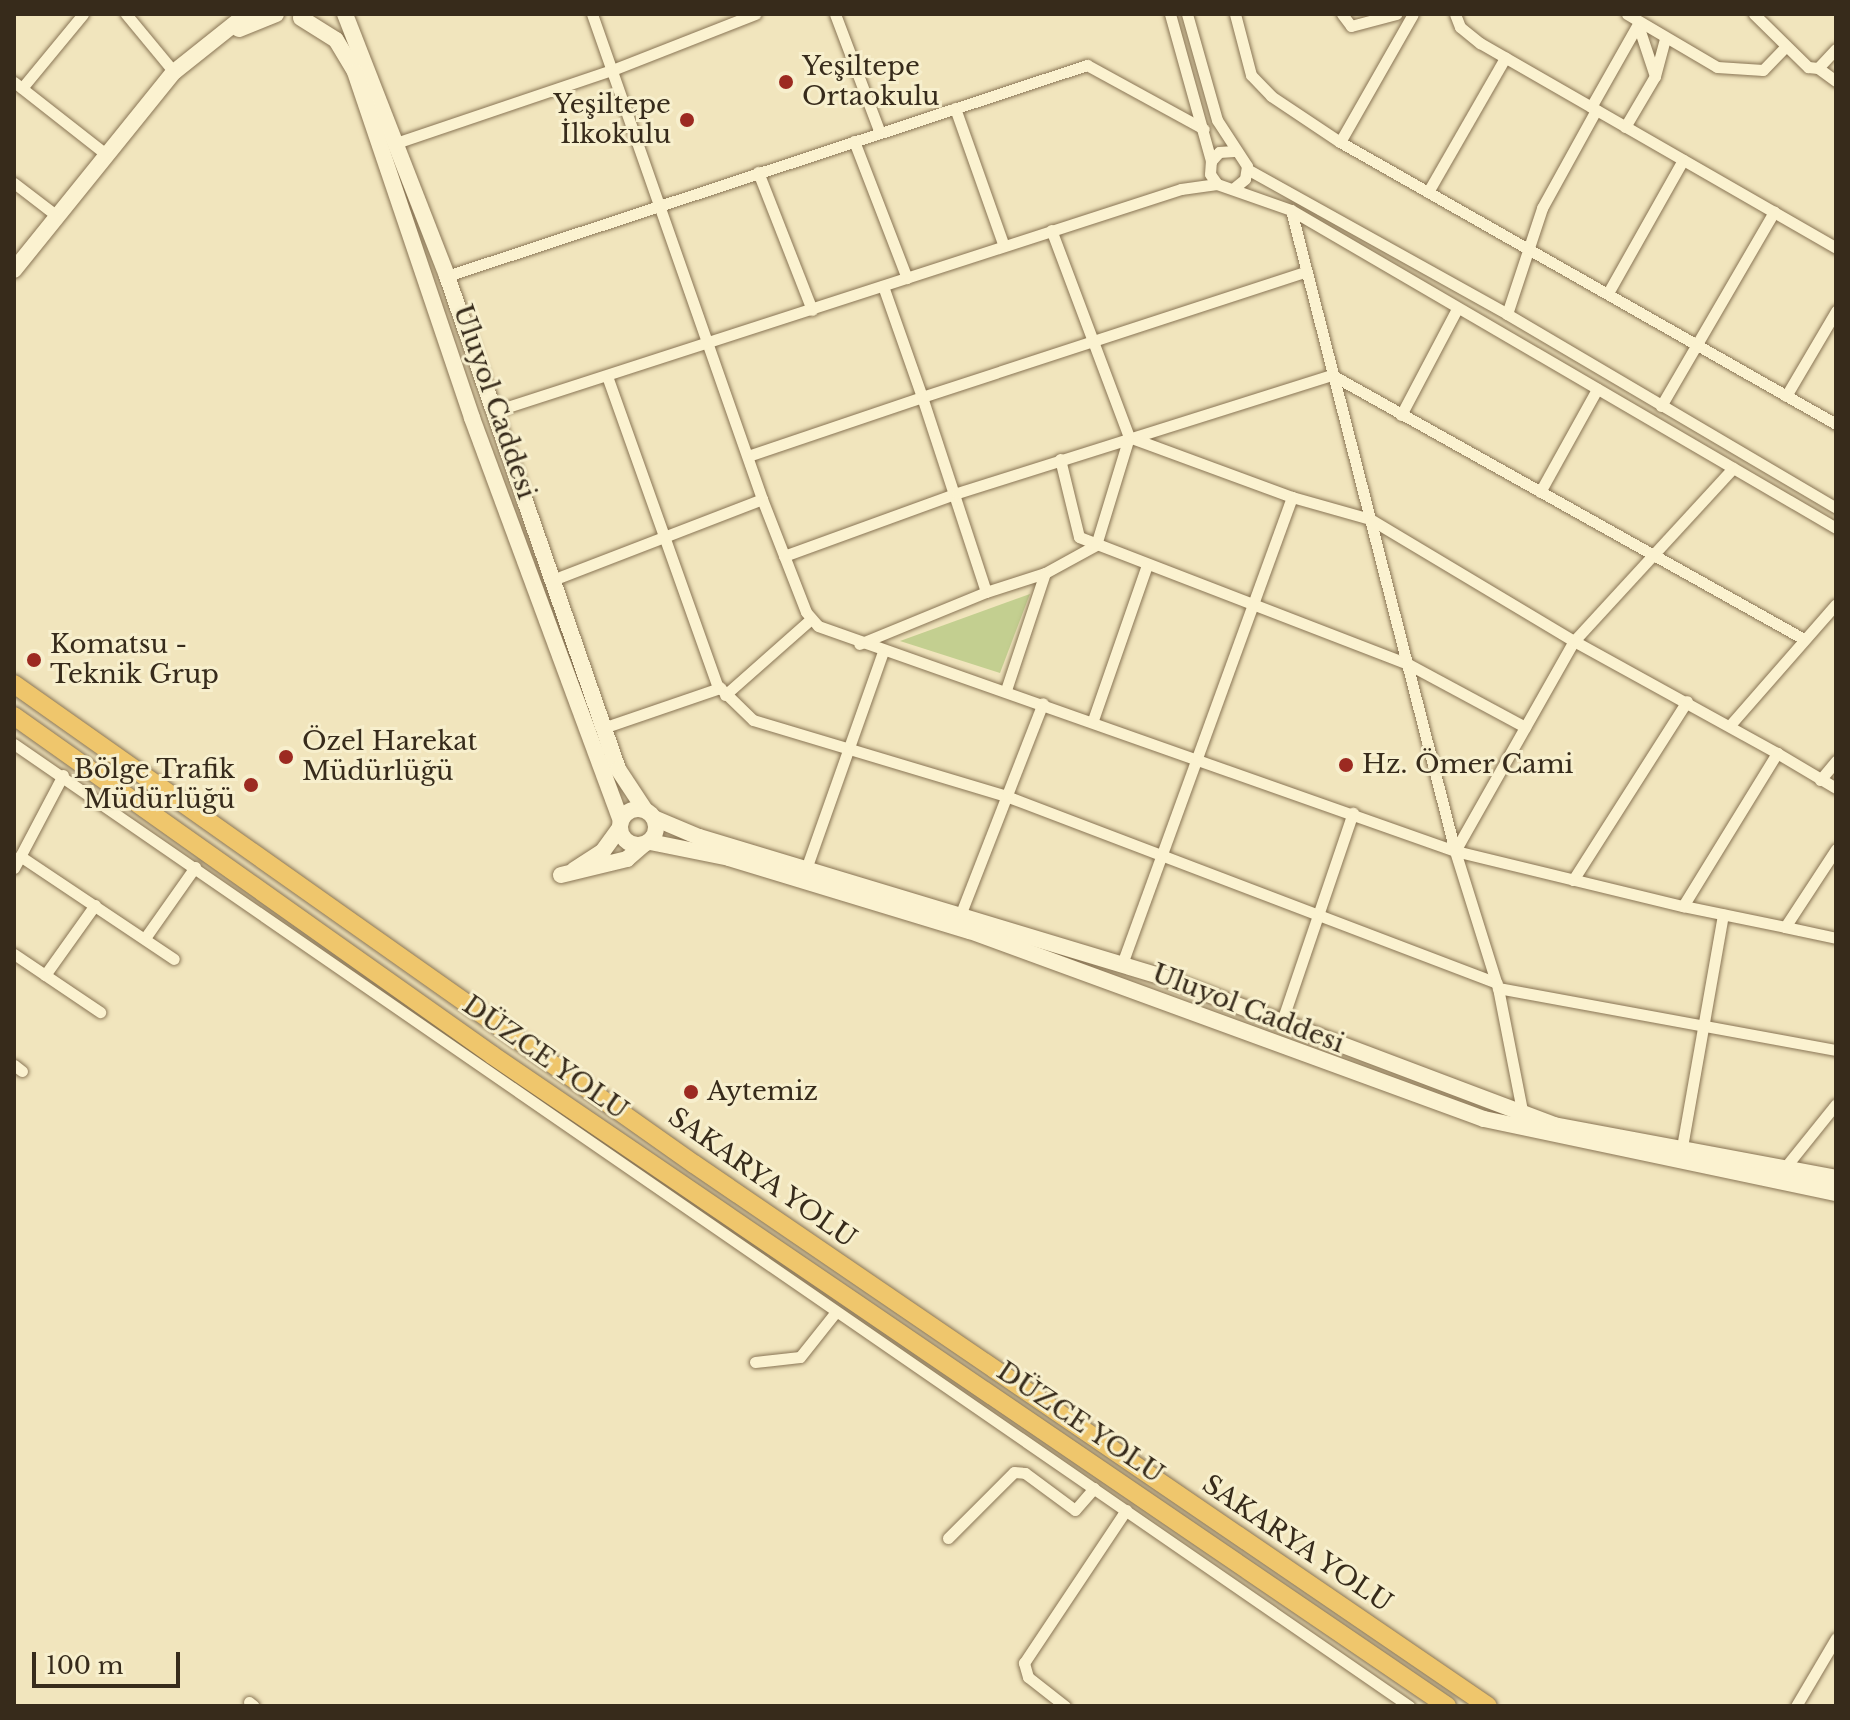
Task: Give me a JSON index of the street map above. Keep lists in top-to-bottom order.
{
  "streets": {
    "highway": ["DÜZCE YOLU", "SAKARYA YOLU"],
    "main road": ["Uluyol Caddesi"]
  },
  "places": [
    "Yeşiltepe Ortaokulu",
    "Yeşiltepe İlkokulu",
    "Komatsu - Teknik Grup",
    "Özel Harekat Müdürlüğü",
    "Hz. Ömer Cami",
    "Bölge Trafik Müdürlüğü",
    "Aytemiz"
  ],
  "scale_bar": "100 m"
}
